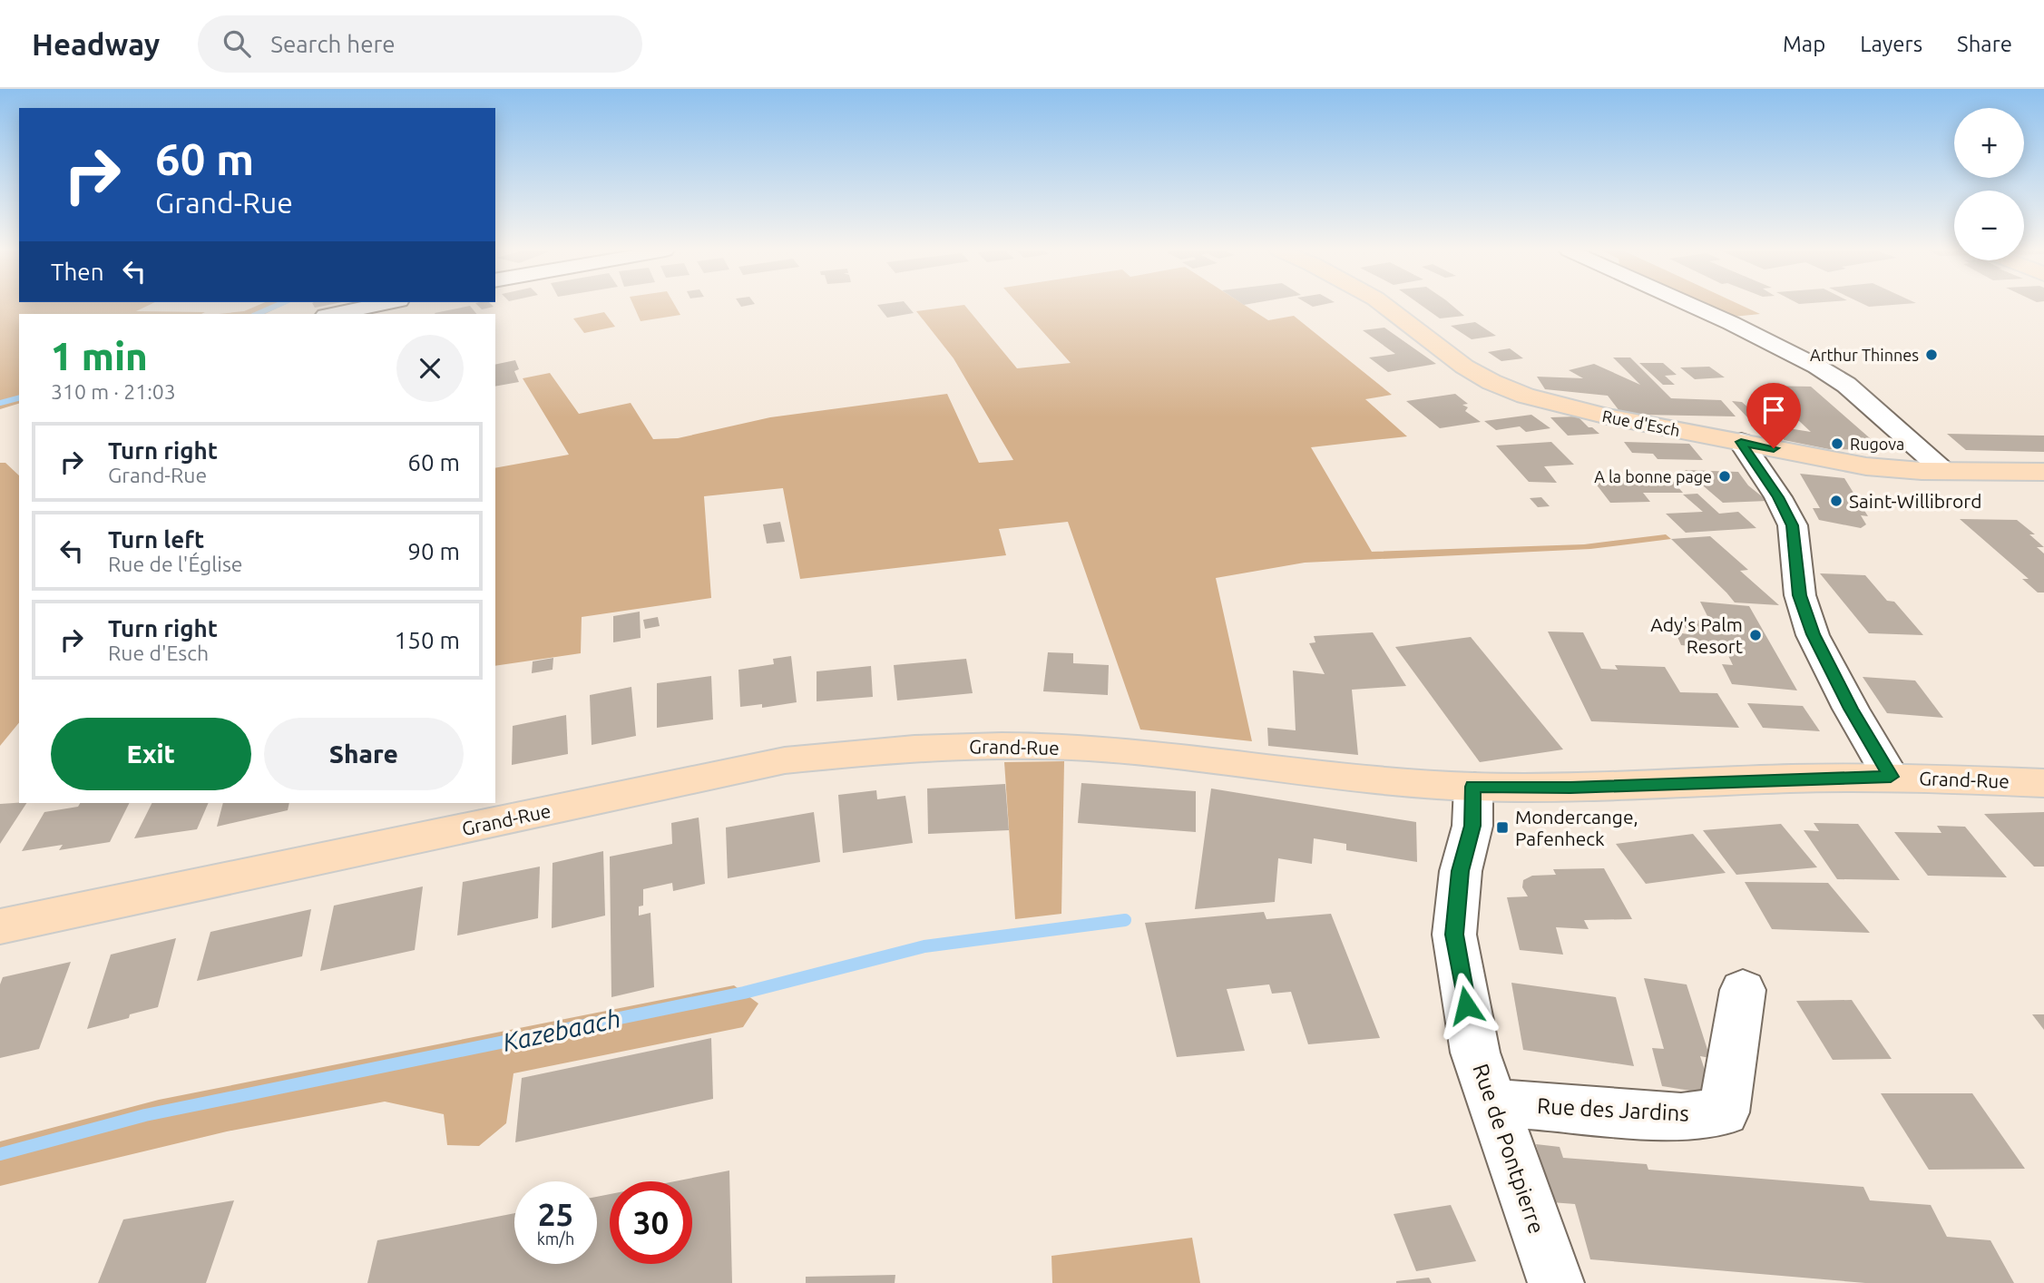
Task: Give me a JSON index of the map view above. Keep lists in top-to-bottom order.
{
  "streets": {
    "main road": ["Rue d'Esch", "Grand-Rue"],
    "street": ["Rue des Jardins", "Rue de Pontpierre"]
  },
  "crossings": [
    ["Grand-Rue", "Rue de Pontpierre"],
    ["Rue des Jardins", "Rue de Pontpierre"]
  ],
  "water": ["Kazebaach"],
  "places": {
    "other": [
      "Arthur Thinnes",
      "Rugova",
      "A la bonne page",
      "Saint-Willibrord",
      "Ady's Palm Resort"
    ],
    "transit": ["Mondercange, Pafenheck"]
  },
  "page": {
    "header": "Headway",
    "search": "Search here",
    "nav": ["Map", "Layers", "Share"],
    "map_buttons": ["+", "−"],
    "turn": ["60 m", "Grand-Rue"],
    "then": "Then",
    "heading": ["1 min", "310 m · 21:03"],
    "list": [
      {
        "name": "Turn right",
        "note": "Grand-Rue",
        "value": "60 m"
      },
      {
        "name": "Turn left",
        "note": "Rue de l'Église",
        "value": "90 m"
      },
      {
        "name": "Turn right",
        "note": "Rue d'Esch",
        "value": "150 m"
      }
    ],
    "buttons": ["Exit", "Share"],
    "speed": "25 km/h",
    "limit": "30"
  }
}
